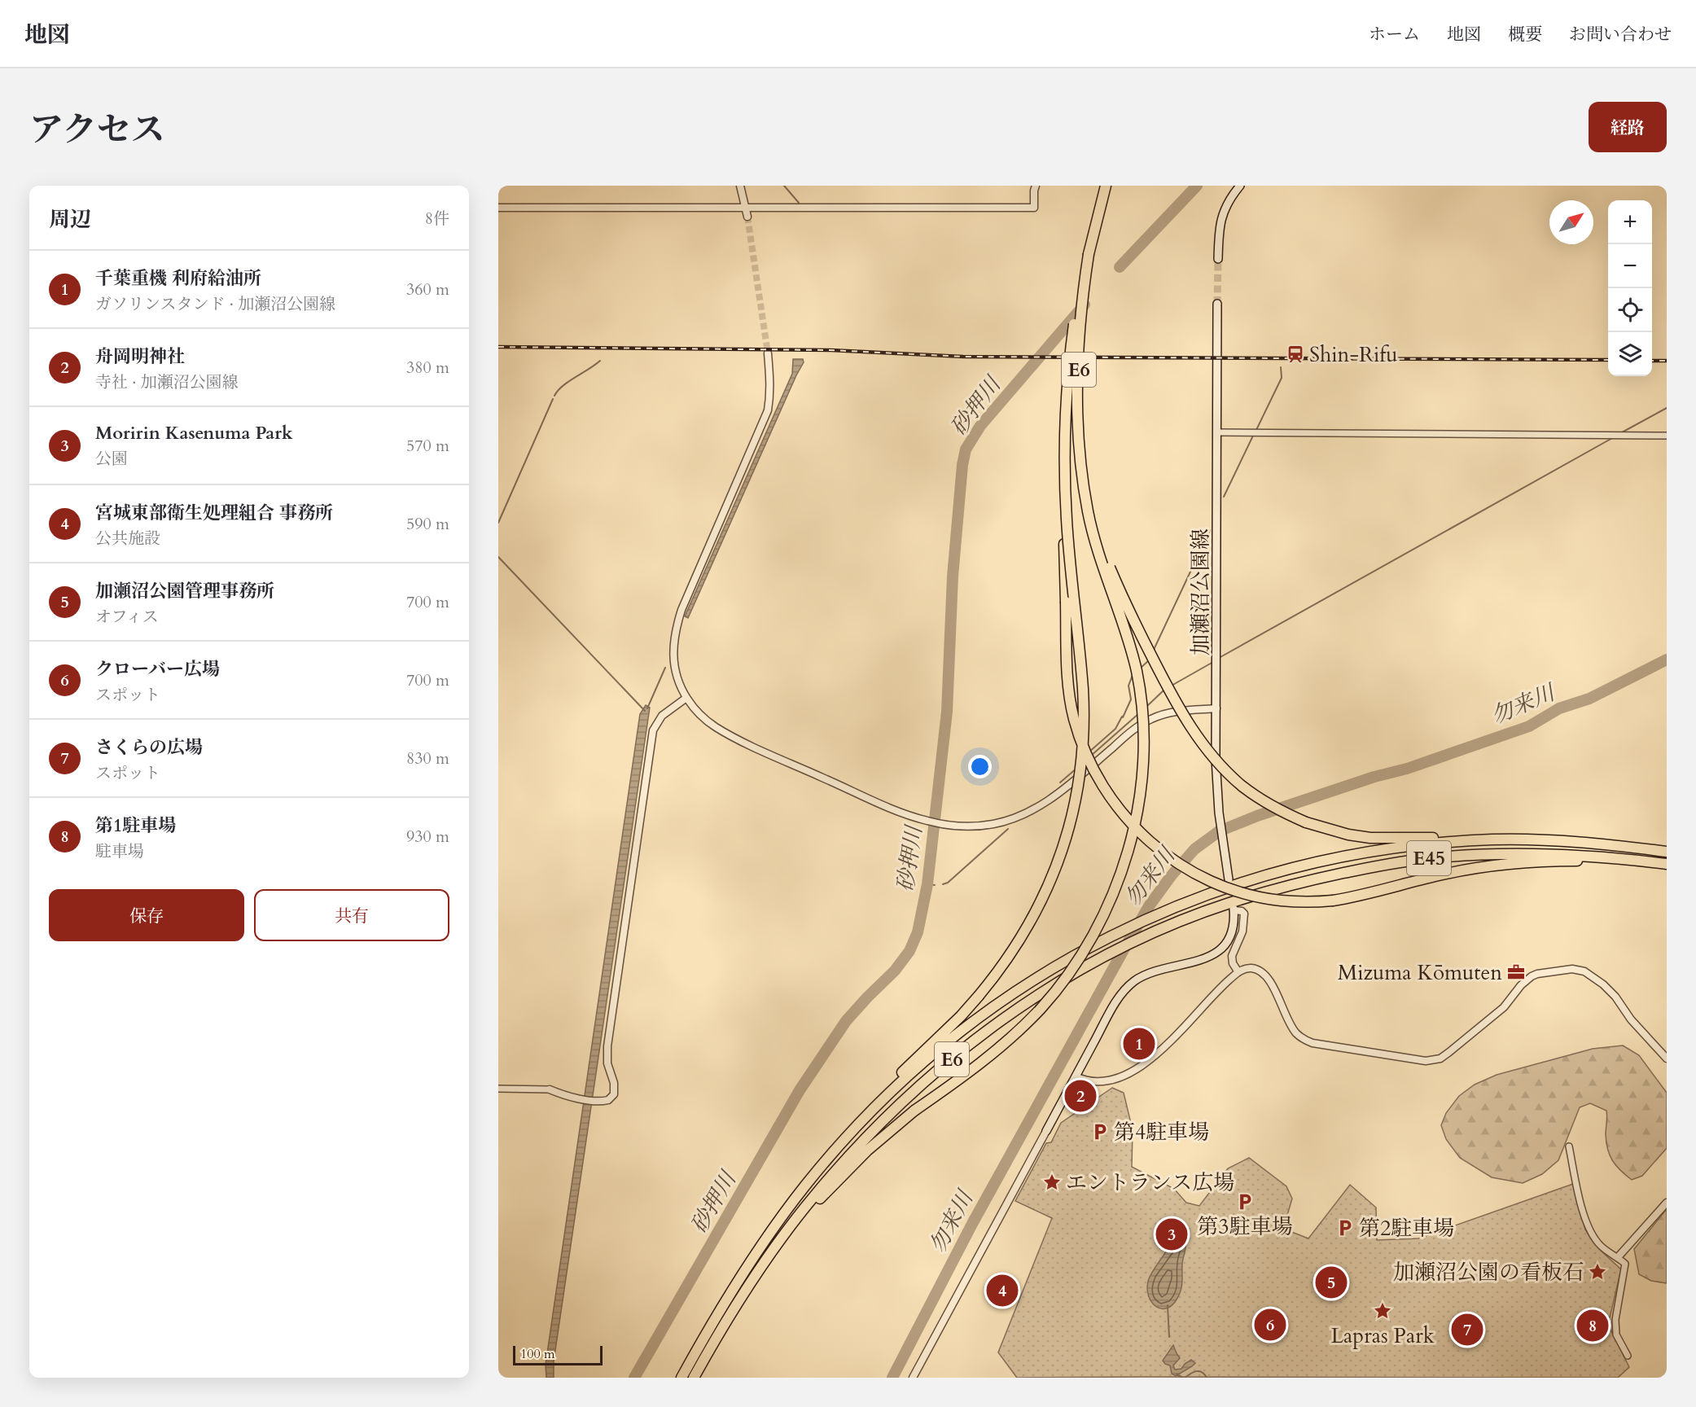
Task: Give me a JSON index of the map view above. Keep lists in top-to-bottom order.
{
  "streets": {
    "highway": ["E6", "E45"],
    "main road": ["加瀬沼公園線"]
  },
  "crossings": [
    ["E6", "E45"]
  ],
  "water": ["砂押川", "勿来川"],
  "places": {
    "station": ["Shin-Rifu"],
    "office": ["Mizuma Kōmuten"],
    "parking": ["第4駐車場", "第3駐車場", "第2駐車場"],
    "place": ["エントランス広場", "加瀬沼公園の看板石", "Lapras Park"]
  },
  "scale_bar": "100 m",
  "north": "top right",
  "page": {
    "header": "地図",
    "nav": [
      "ホーム",
      "地図",
      "概要",
      "お問い合わせ"
    ],
    "title": "アクセス",
    "buttons": [
      "経路",
      ["保存", "共有"]
    ],
    "heading": ["周辺", "8件"],
    "map_buttons": ["+", "−"],
    "list": [
      {
        "mark": "1",
        "name": "千葉重機 利府給油所",
        "note": "ガソリンスタンド · 加瀬沼公園線",
        "value": "360 m"
      },
      {
        "mark": "2",
        "name": "舟岡明神社",
        "note": "寺社 · 加瀬沼公園線",
        "value": "380 m"
      },
      {
        "mark": "3",
        "name": "Moririn Kasenuma Park",
        "note": "公園",
        "value": "570 m"
      },
      {
        "mark": "4",
        "name": "宮城東部衛生処理組合 事務所",
        "note": "公共施設",
        "value": "590 m"
      },
      {
        "mark": "5",
        "name": "加瀬沼公園管理事務所",
        "note": "オフィス",
        "value": "700 m"
      },
      {
        "mark": "6",
        "name": "クローバー広場",
        "note": "スポット",
        "value": "700 m"
      },
      {
        "mark": "7",
        "name": "さくらの広場",
        "note": "スポット",
        "value": "830 m"
      },
      {
        "mark": "8",
        "name": "第1駐車場",
        "note": "駐車場",
        "value": "930 m"
      }
    ],
    "pins": [
      "1",
      "2",
      "3",
      "5",
      "4",
      "6",
      "8",
      "7"
    ],
    "scale": "100 m"
  }
}
